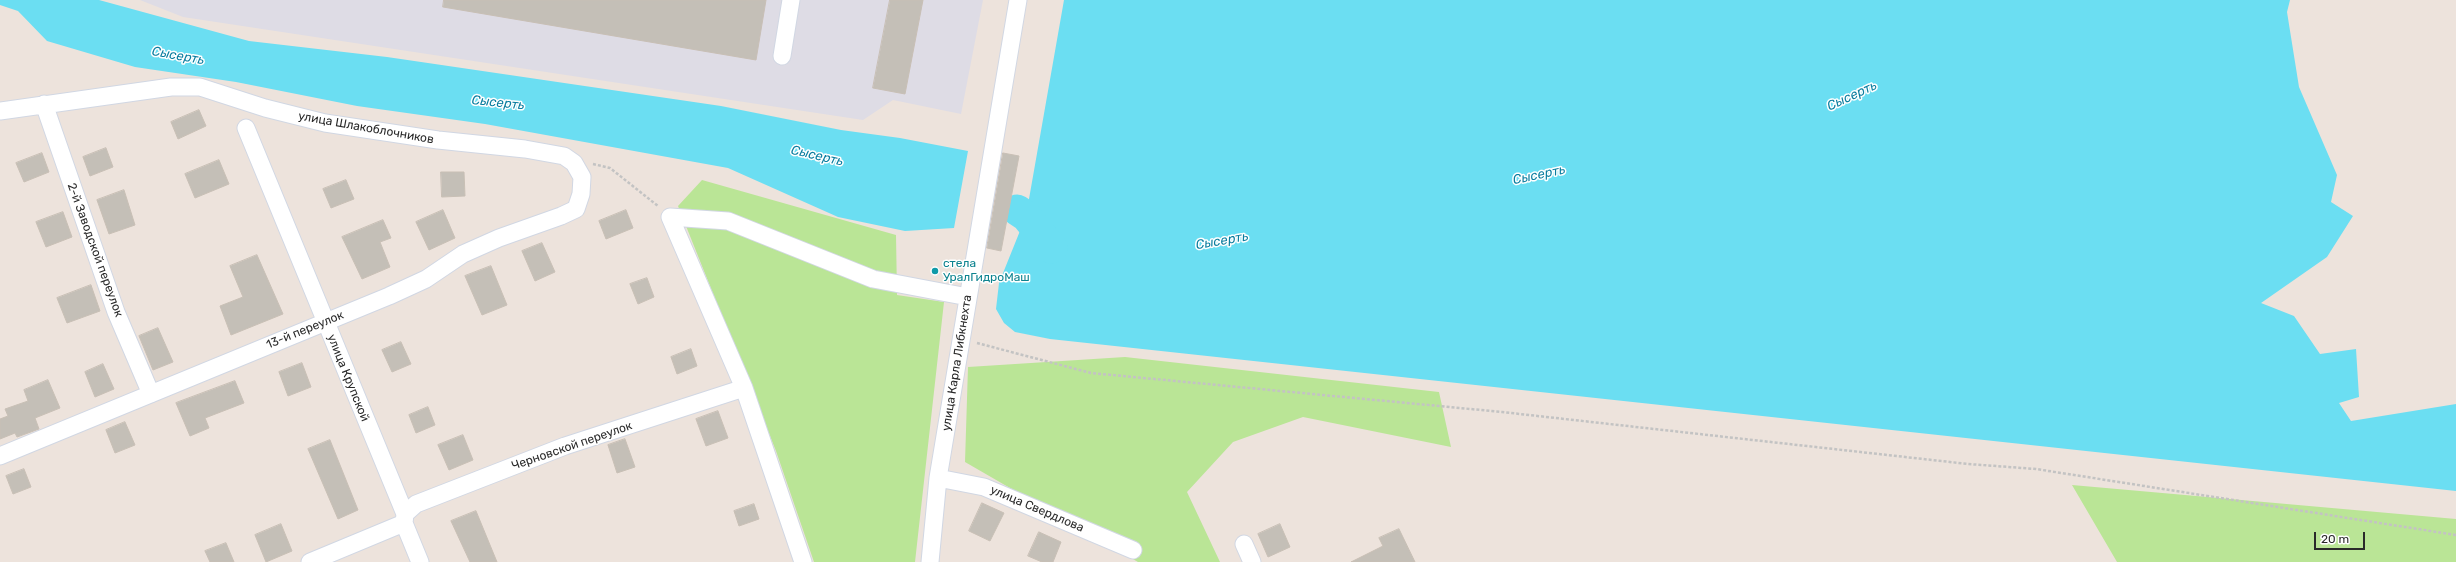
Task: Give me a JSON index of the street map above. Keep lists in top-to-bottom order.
{
  "streets": {
    "street": [
      "улица Шлакоблочников",
      "2-й Заводской переулок",
      "13-й переулок",
      "улица Карла Либкнехта",
      "улица Крупской",
      "Черновской переулок",
      "улица Свердлова"
    ]
  },
  "crossings": [
    ["улица Шлакоблочников", "2-й Заводской переулок"],
    ["улица Шлакоблочников", "13-й переулок"],
    ["2-й Заводской переулок", "13-й переулок"],
    ["13-й переулок", "улица Крупской"],
    ["улица Карла Либкнехта", "улица Свердлова"],
    ["улица Крупской", "Черновской переулок"]
  ],
  "water": ["Сысерть"],
  "places": ["стела УралГидроМаш"],
  "scale_bar": "20 m"
}
